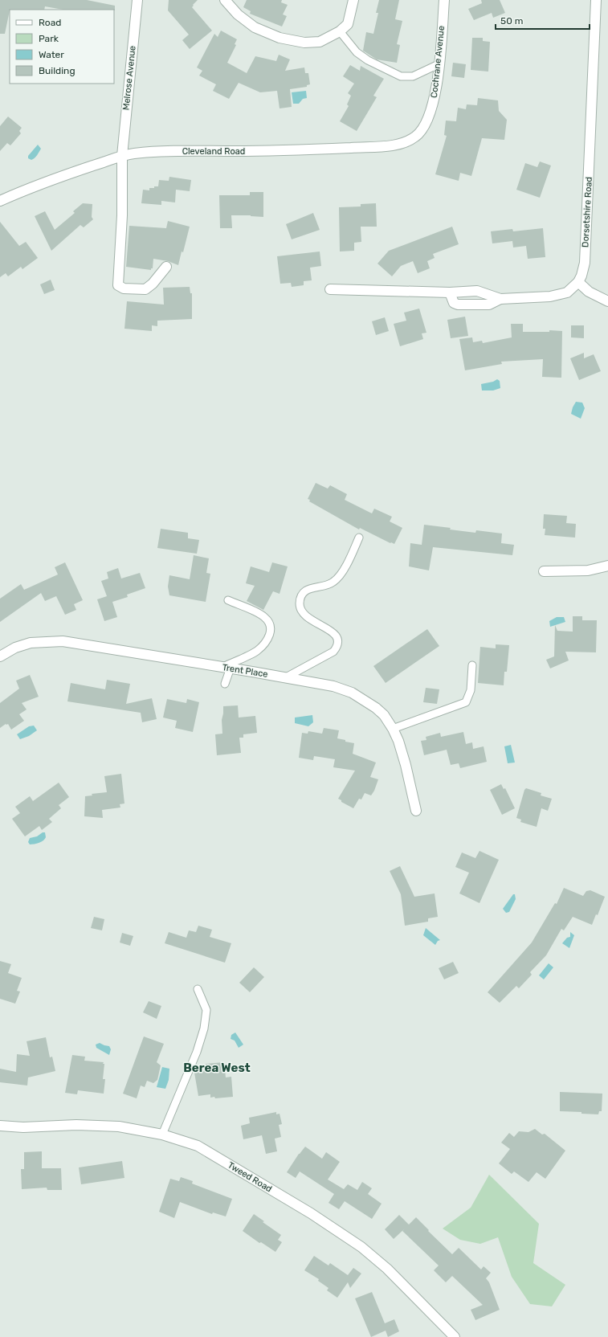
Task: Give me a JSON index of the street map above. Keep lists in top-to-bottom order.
{
  "streets": {
    "street": [
      "Cochrane Avenue",
      "Melrose Avenue",
      "Cleveland Road",
      "Dorsetshire Road",
      "Trent Place",
      "Tweed Road"
    ]
  },
  "crossings": [
    ["Cochrane Avenue", "Cleveland Road"],
    ["Melrose Avenue", "Cleveland Road"]
  ],
  "districts": ["Berea West"],
  "legend": [
    "Road",
    "Park",
    "Water",
    "Building"
  ],
  "scale_bar": "50 m"
}
